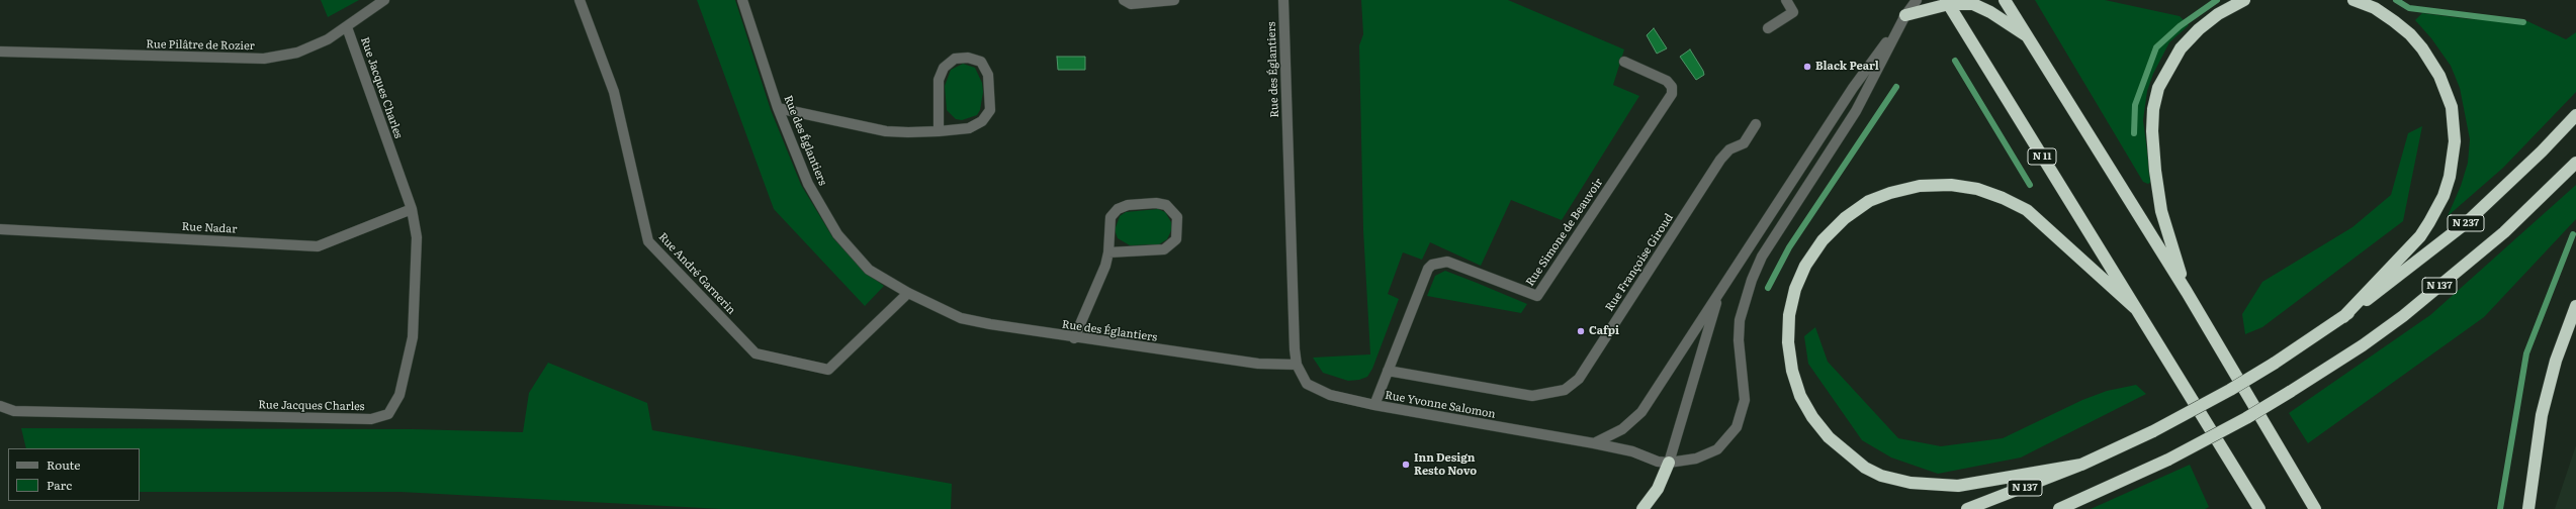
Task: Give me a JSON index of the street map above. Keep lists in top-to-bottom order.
{
  "streets": {
    "highway": ["N 11", "N 237", "N 137"],
    "street": [
      "Rue Pilâtre de Rozier",
      "Rue des Églantiers",
      "Rue Jacques Charles",
      "Rue Nadar",
      "Rue Simone de Beauvoir",
      "Rue Françoise Giroud",
      "Rue André Garnerin",
      "Rue Yvonne Salomon"
    ]
  },
  "crossings": [
    ["Rue Pilâtre de Rozier", "Rue Jacques Charles"],
    ["Rue des Églantiers", "Rue André Garnerin"],
    ["Rue des Églantiers", "Rue Yvonne Salomon"],
    ["Rue Jacques Charles", "Rue Nadar"],
    ["N 237", "N 137"],
    ["Rue Simone de Beauvoir", "Rue Françoise Giroud"],
    ["Rue Simone de Beauvoir", "Rue Yvonne Salomon"]
  ],
  "places": ["Black Pearl", "Cafpi", "Inn Design Resto Novo"],
  "legend": ["Route", "Parc"]
}
